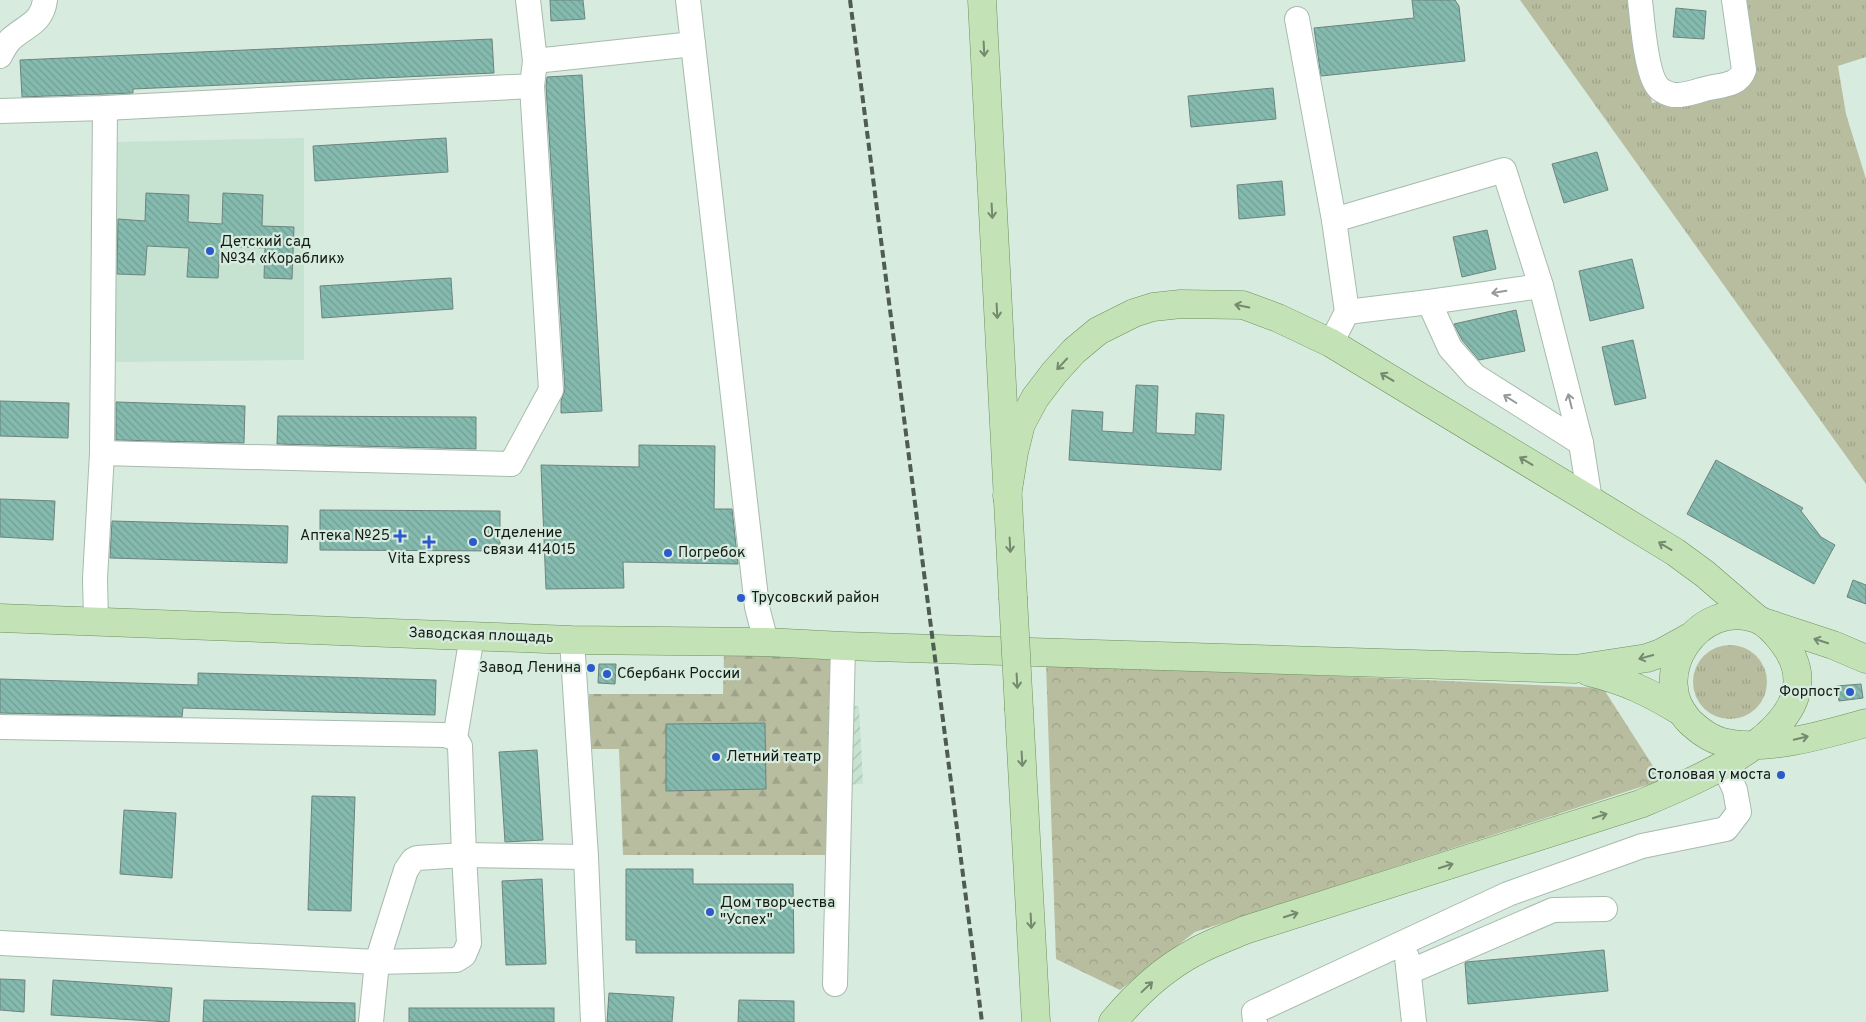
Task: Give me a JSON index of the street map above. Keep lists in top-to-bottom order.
{
  "streets": {
    "main road": ["Заводская площадь"]
  },
  "places": {
    "other": [
      "Детский сад №34 «Кораблик»",
      "Отделение связи 414015",
      "Погребок",
      "Трусовский район",
      "Завод Ленина",
      "Сбербанк России",
      "Форпост",
      "Летний театр",
      "Столовая у моста",
      "Дом творчества \"Успех\""
    ],
    "health": ["Аптека №25", "Vita Express"]
  }
}
